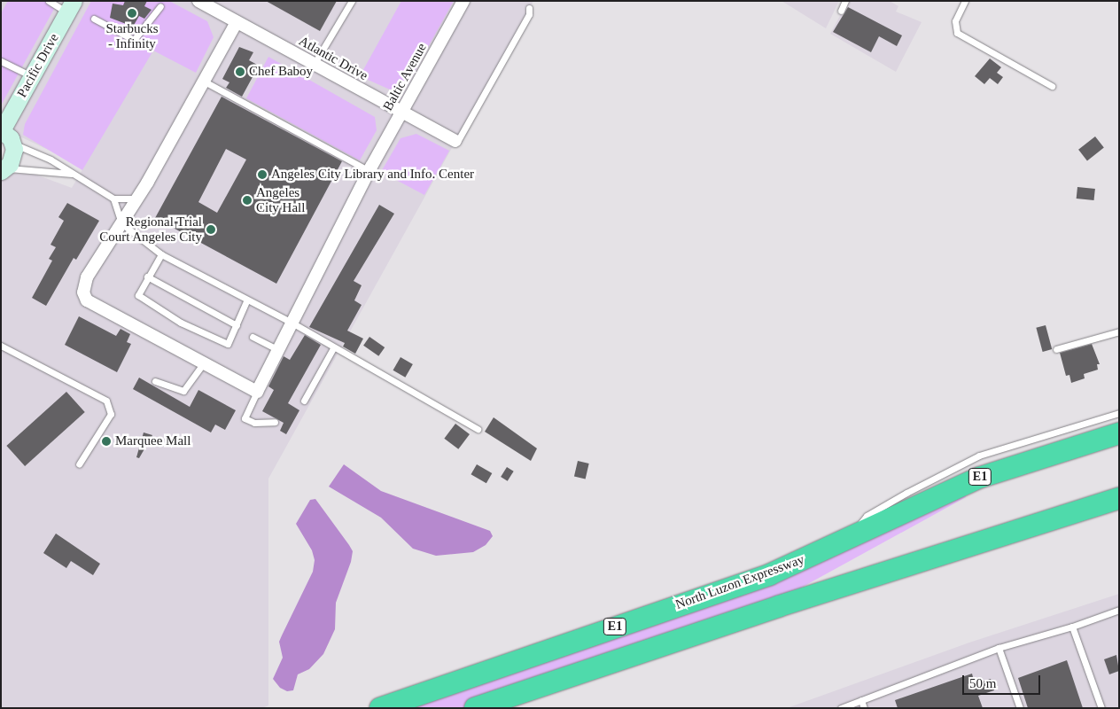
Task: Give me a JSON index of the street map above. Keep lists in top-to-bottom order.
{
  "streets": {
    "highway": ["E1", "North Luzon Expressway"],
    "main road": ["Pacific Drive"],
    "street": ["Atlantic Drive", "Baltic Avenue"]
  },
  "crossings": [
    ["Atlantic Drive", "Baltic Avenue"]
  ],
  "places": [
    "Starbucks - Infinity",
    "Chef Baboy",
    "Angeles City Library and Info. Center",
    "Angeles City Hall",
    "Regional Trial Court Angeles City",
    "Marquee Mall"
  ],
  "scale_bar": "50 m"
}
